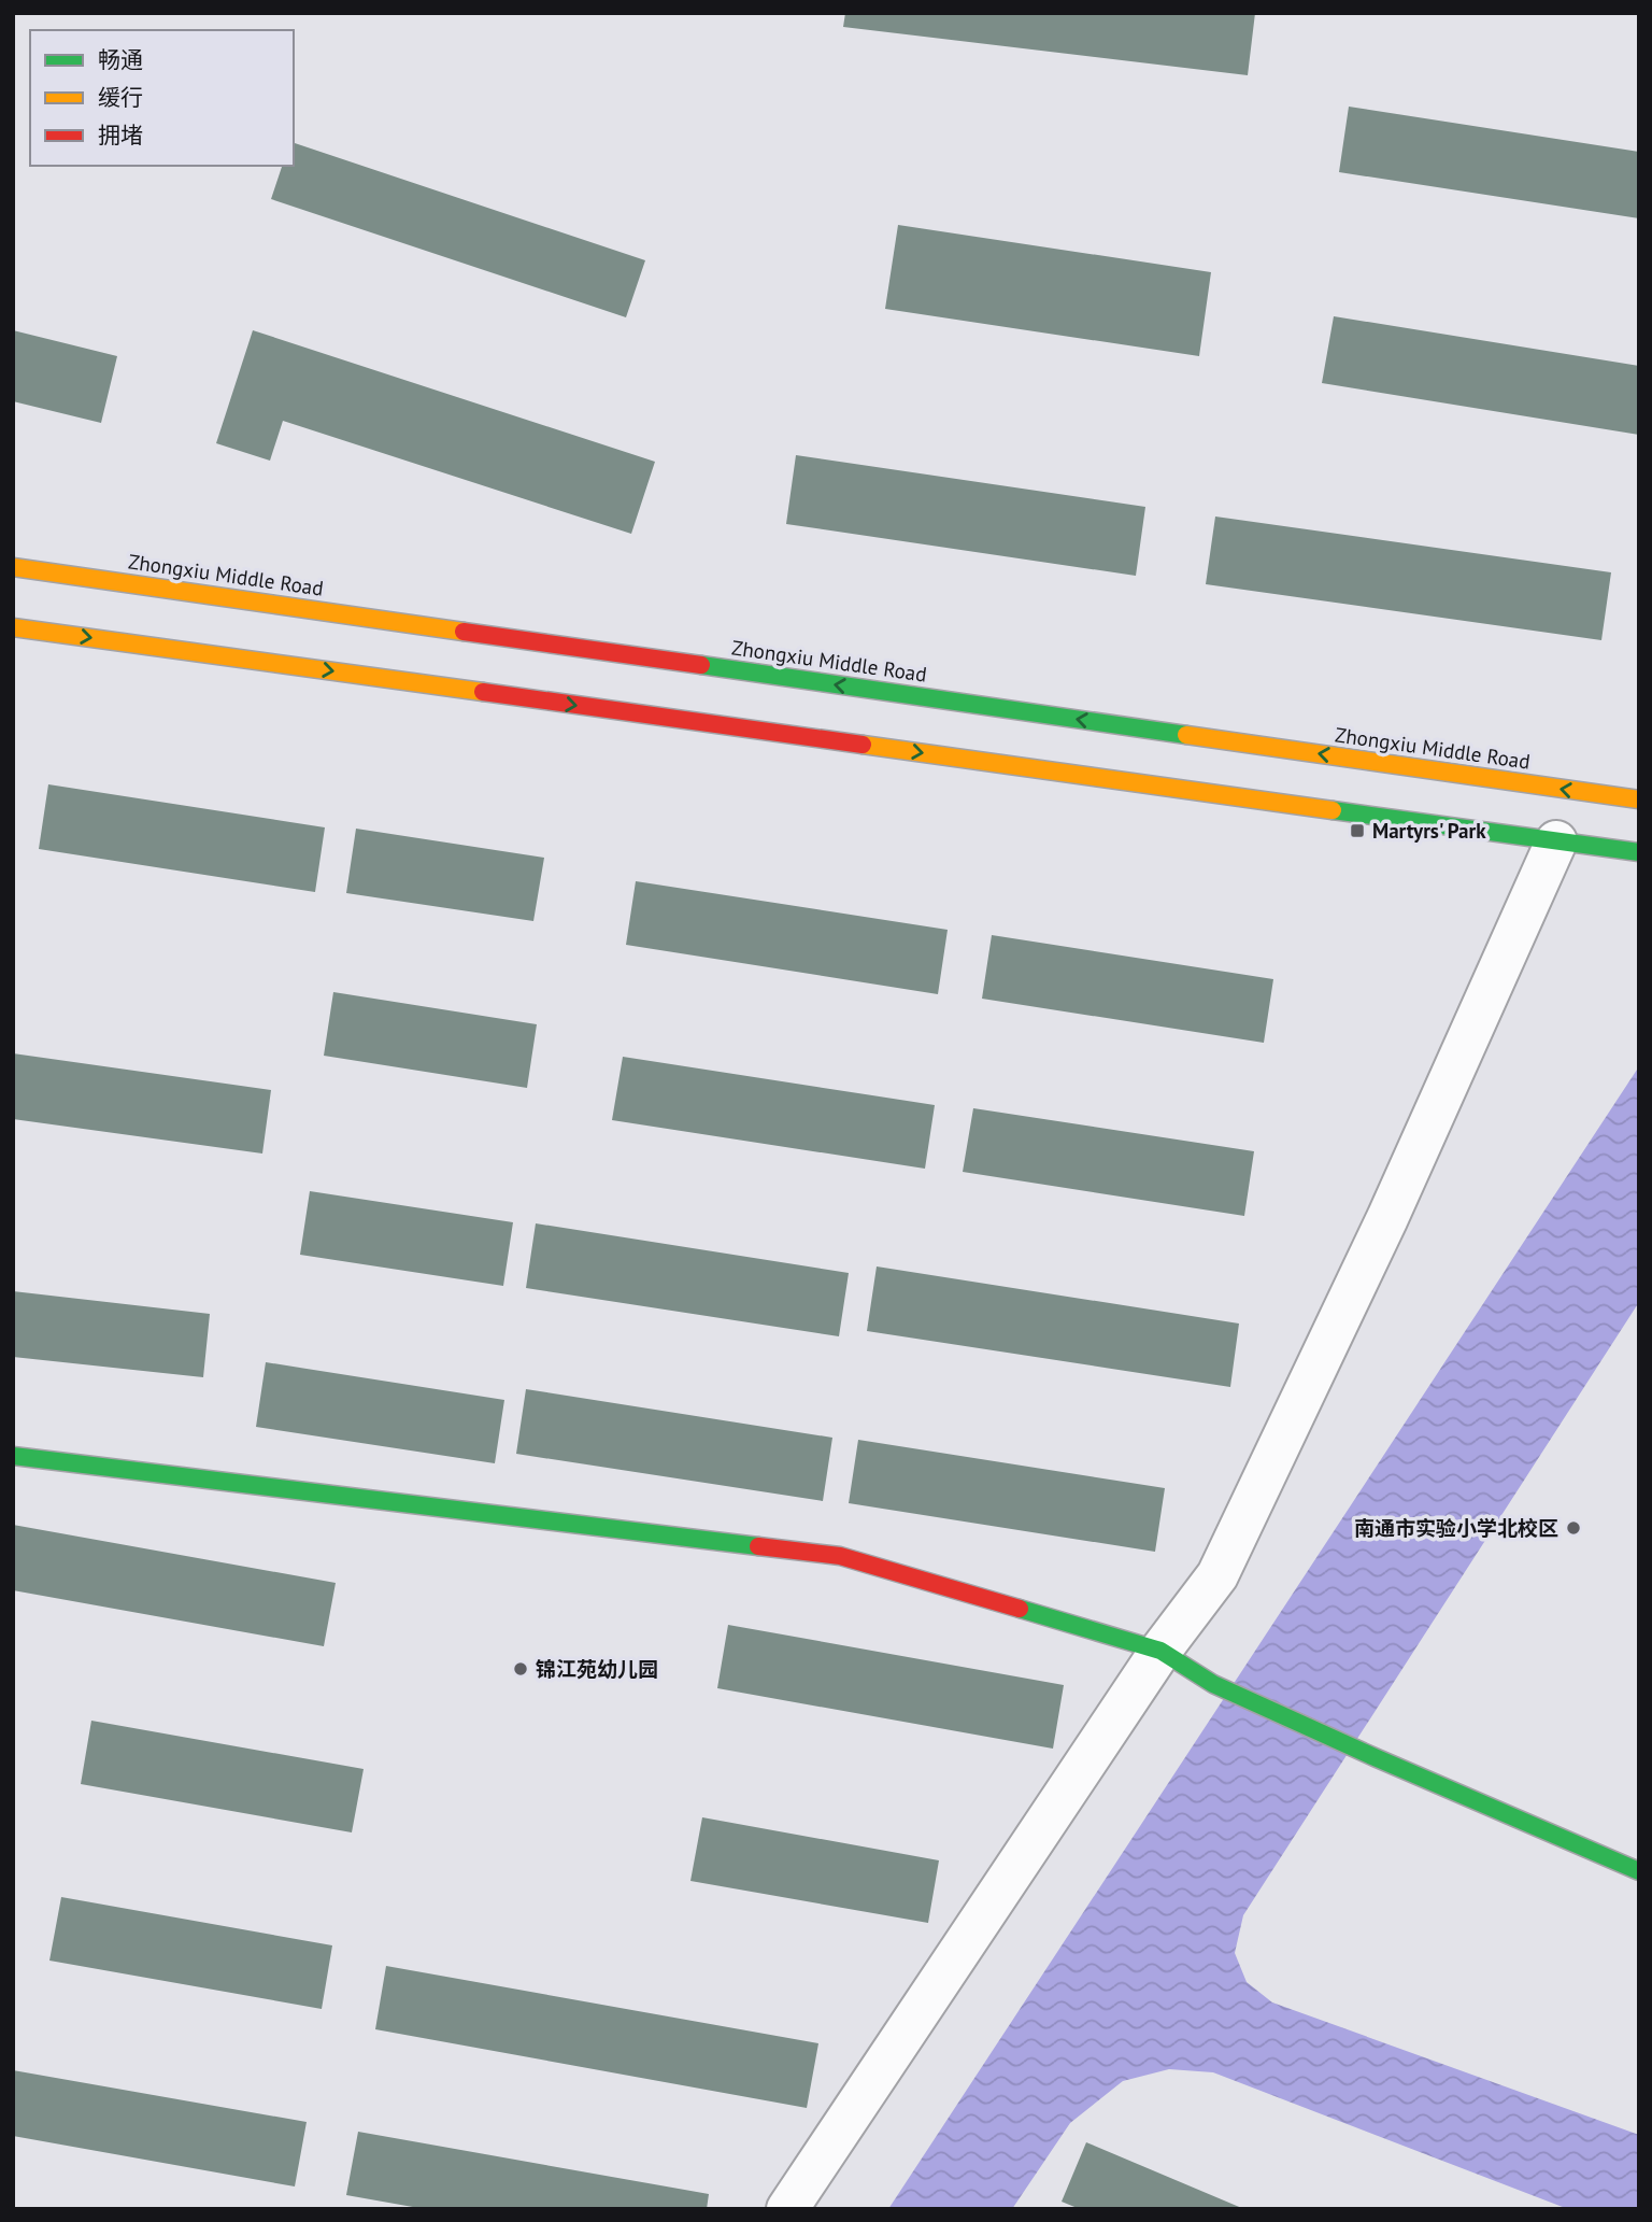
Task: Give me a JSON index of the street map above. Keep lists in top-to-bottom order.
{
  "streets": {
    "main road": ["Zhongxiu Middle Road"]
  },
  "places": {
    "transit": ["Martyrs' Park"],
    "other": ["南通市实验小学北校区", "锦江苑幼儿园"]
  },
  "legend": ["畅通", "缓行", "拥堵"]
}
